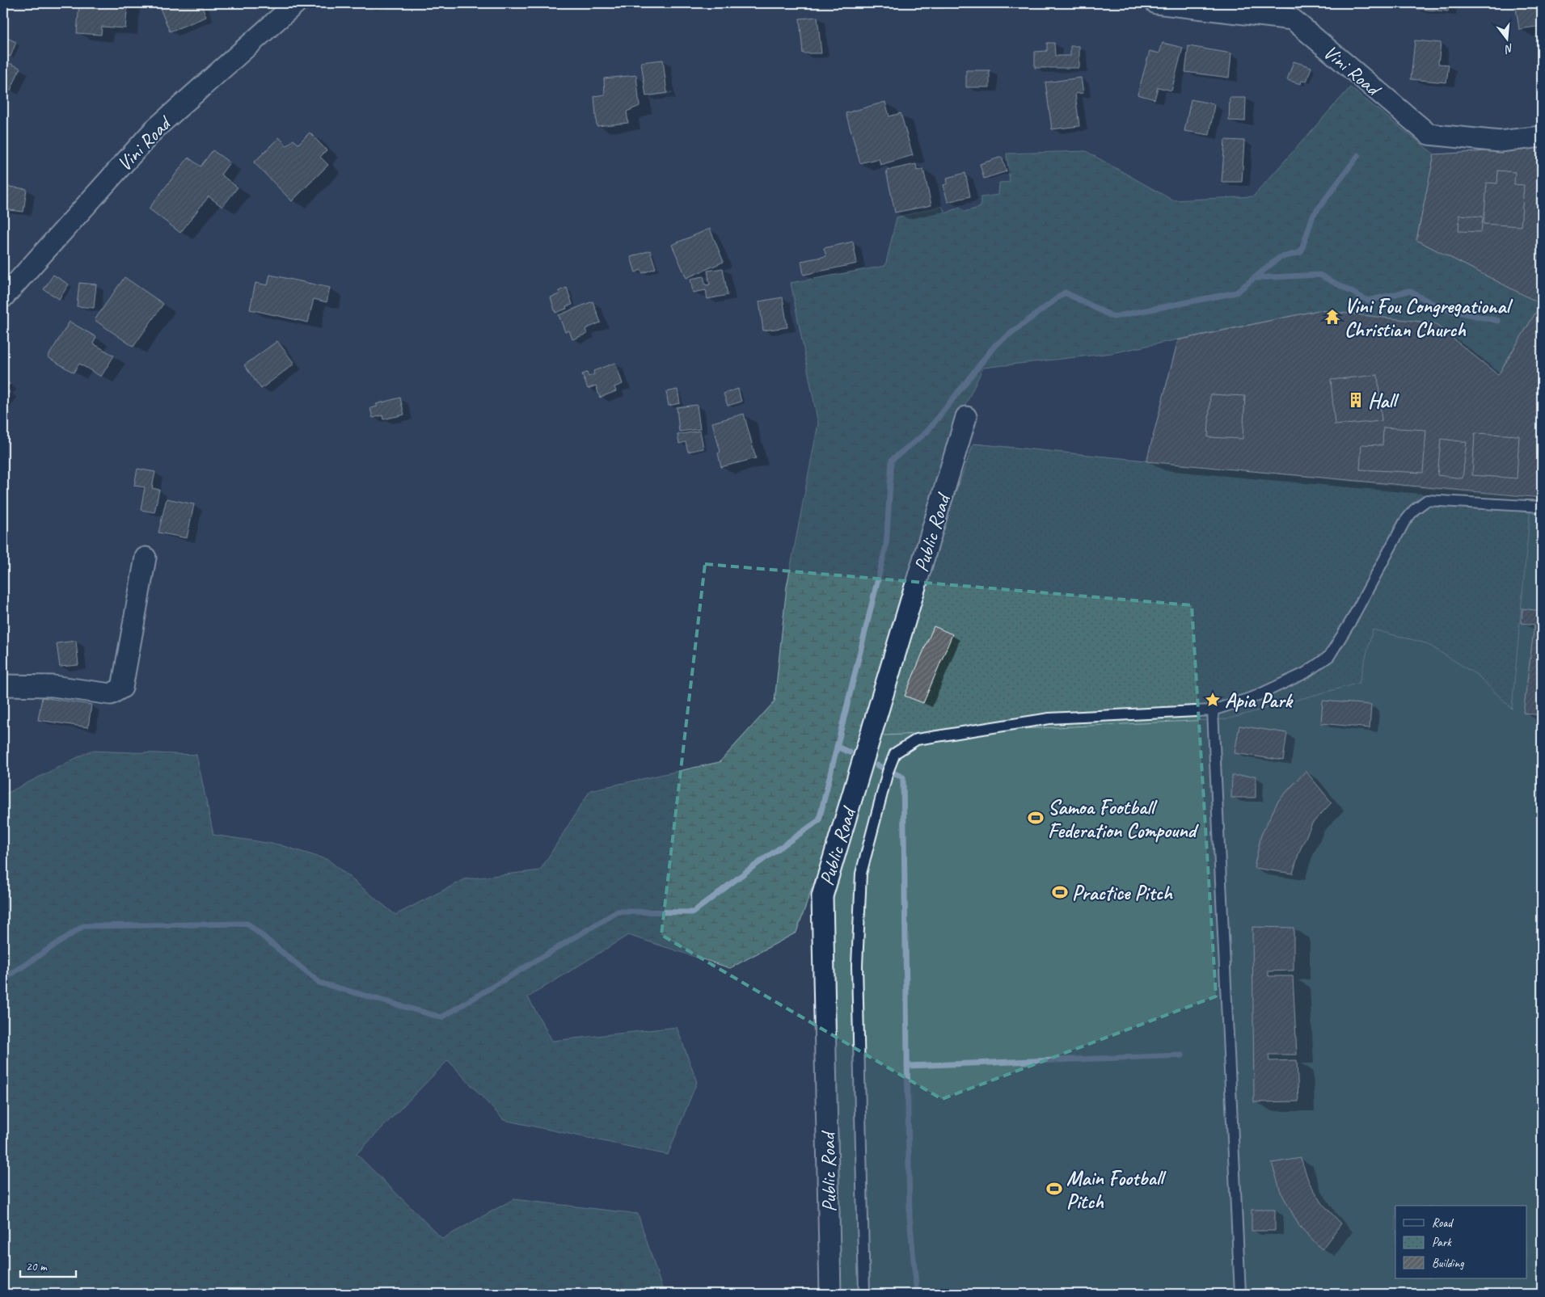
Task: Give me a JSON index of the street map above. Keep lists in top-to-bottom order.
{
  "streets": {
    "street": ["Vini Road", "Public Road"]
  },
  "places": {
    "temple": ["Vini Fou Congregational Christian Church"],
    "building": ["Hall"],
    "place": ["Apia Park"],
    "sports": ["Samoa Football Federation Compound", "Practice Pitch", "Main Football Pitch"]
  },
  "legend": ["Road", "Park", "Building"],
  "scale_bar": "20 m",
  "north": "bottom"
}
